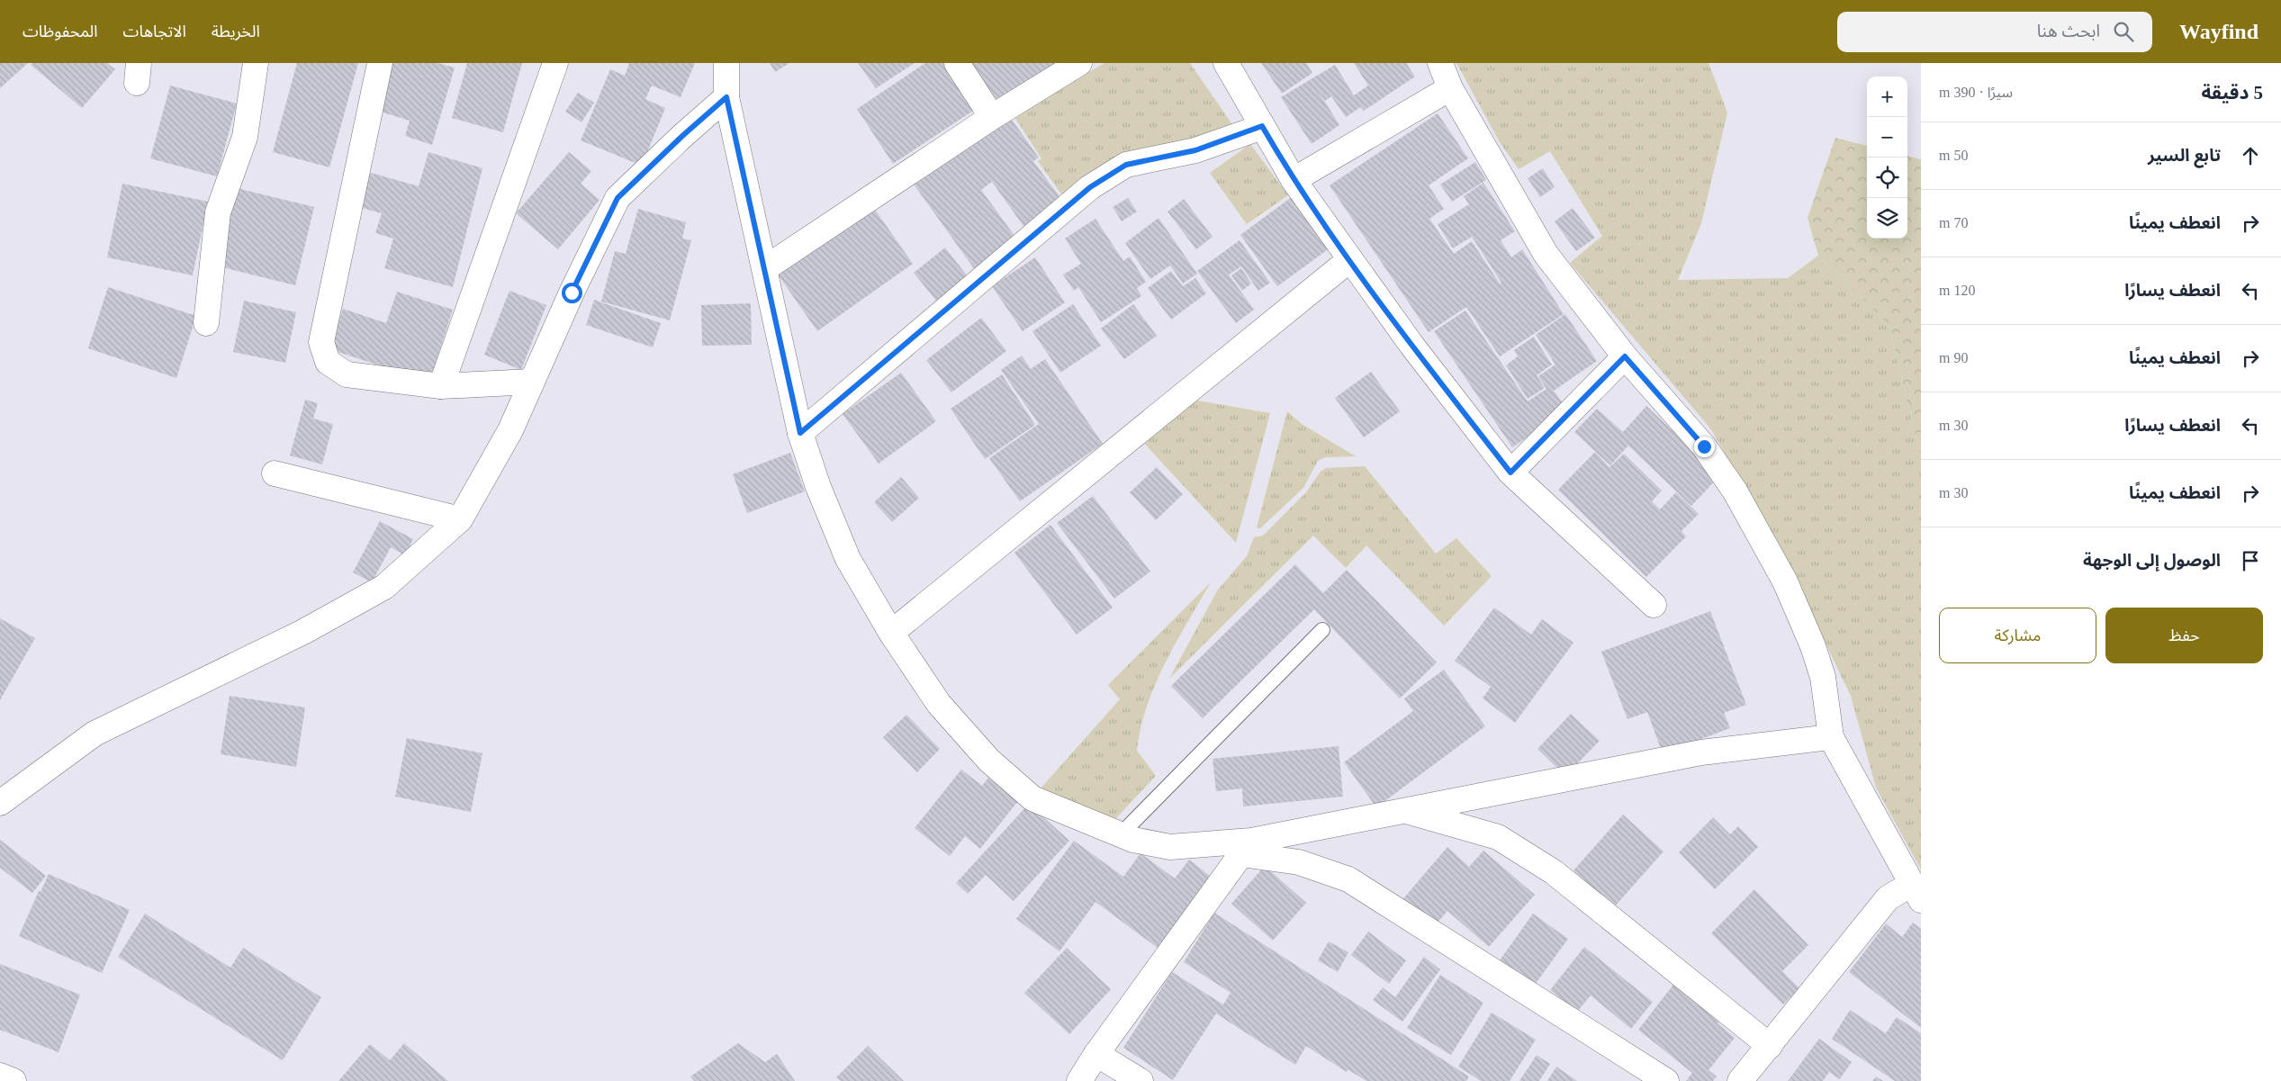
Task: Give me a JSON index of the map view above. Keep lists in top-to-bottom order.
{
  "page": {
    "header": "Wayfind",
    "search": "ابحث هنا",
    "nav": ["الخريطة", "الاتجاهات", "المحفوظات"],
    "heading": ["5 دقيقة", "سيرًا · 390 m"],
    "map_buttons": ["+", "−"],
    "list": [
      ["تابع السير", "50 m"],
      ["انعطف يمينًا", "70 m"],
      ["انعطف يسارًا", "120 m"],
      ["انعطف يمينًا", "90 m"],
      ["انعطف يسارًا", "30 m"],
      ["انعطف يمينًا", "30 m"],
      "الوصول إلى الوجهة"
    ],
    "buttons": ["حفظ", "مشاركة"]
  }
}
